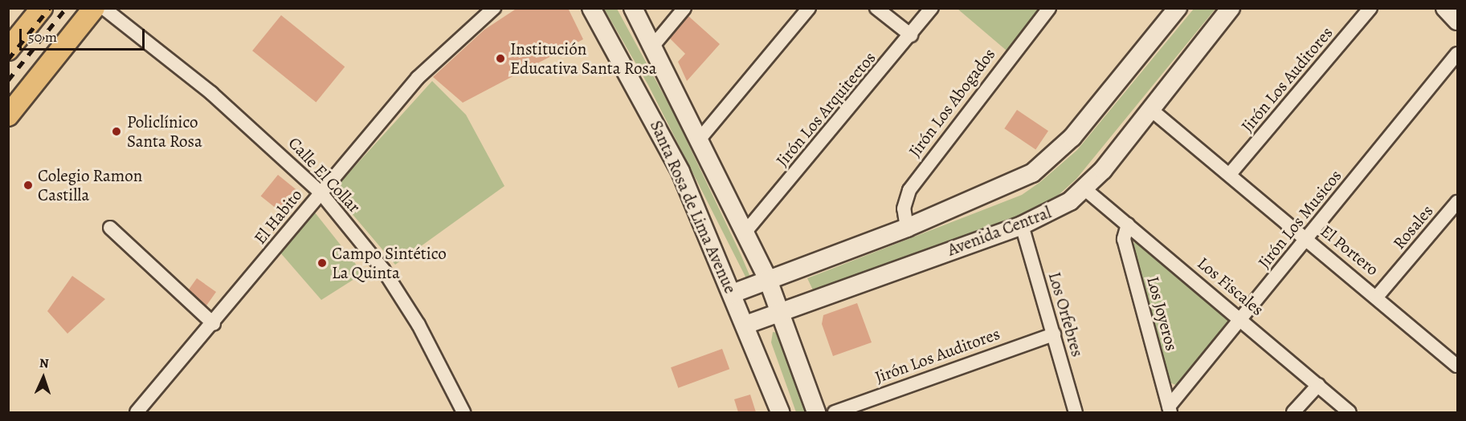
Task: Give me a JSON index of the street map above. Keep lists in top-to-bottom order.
{
  "streets": {
    "main road": ["Santa Rosa de Lima Avenue", "Avenida Central"],
    "street": [
      "Jirón Los Auditores",
      "Jirón Los Abogados",
      "Jirón Los Arquitectos",
      "Calle El Collar",
      "El Habito",
      "Jirón Los Musicos",
      "Rosales",
      "El Portero",
      "Los Fiscales",
      "Los Joyeros",
      "Los Orfebres"
    ]
  },
  "crossings": [
    ["Jirón Los Auditores", "El Portero"],
    ["Jirón Los Auditores", "Los Orfebres"],
    ["Jirón Los Arquitectos", "Santa Rosa de Lima Avenue"],
    ["Calle El Collar", "El Habito"],
    ["Santa Rosa de Lima Avenue", "Avenida Central"],
    ["Jirón Los Musicos", "El Portero"],
    ["Jirón Los Musicos", "Los Fiscales"],
    ["Jirón Los Musicos", "Los Joyeros"],
    ["Rosales", "El Portero"],
    ["Avenida Central", "El Portero"],
    ["Avenida Central", "Los Fiscales"],
    ["Avenida Central", "Los Orfebres"],
    ["Los Fiscales", "Los Joyeros"]
  ],
  "places": [
    "Institución Educativa Santa Rosa",
    "Policlínico Santa Rosa",
    "Colegio Ramon Castilla",
    "Campo Sintético La Quinta"
  ],
  "scale_bar": "50 m",
  "north": "top"
}
